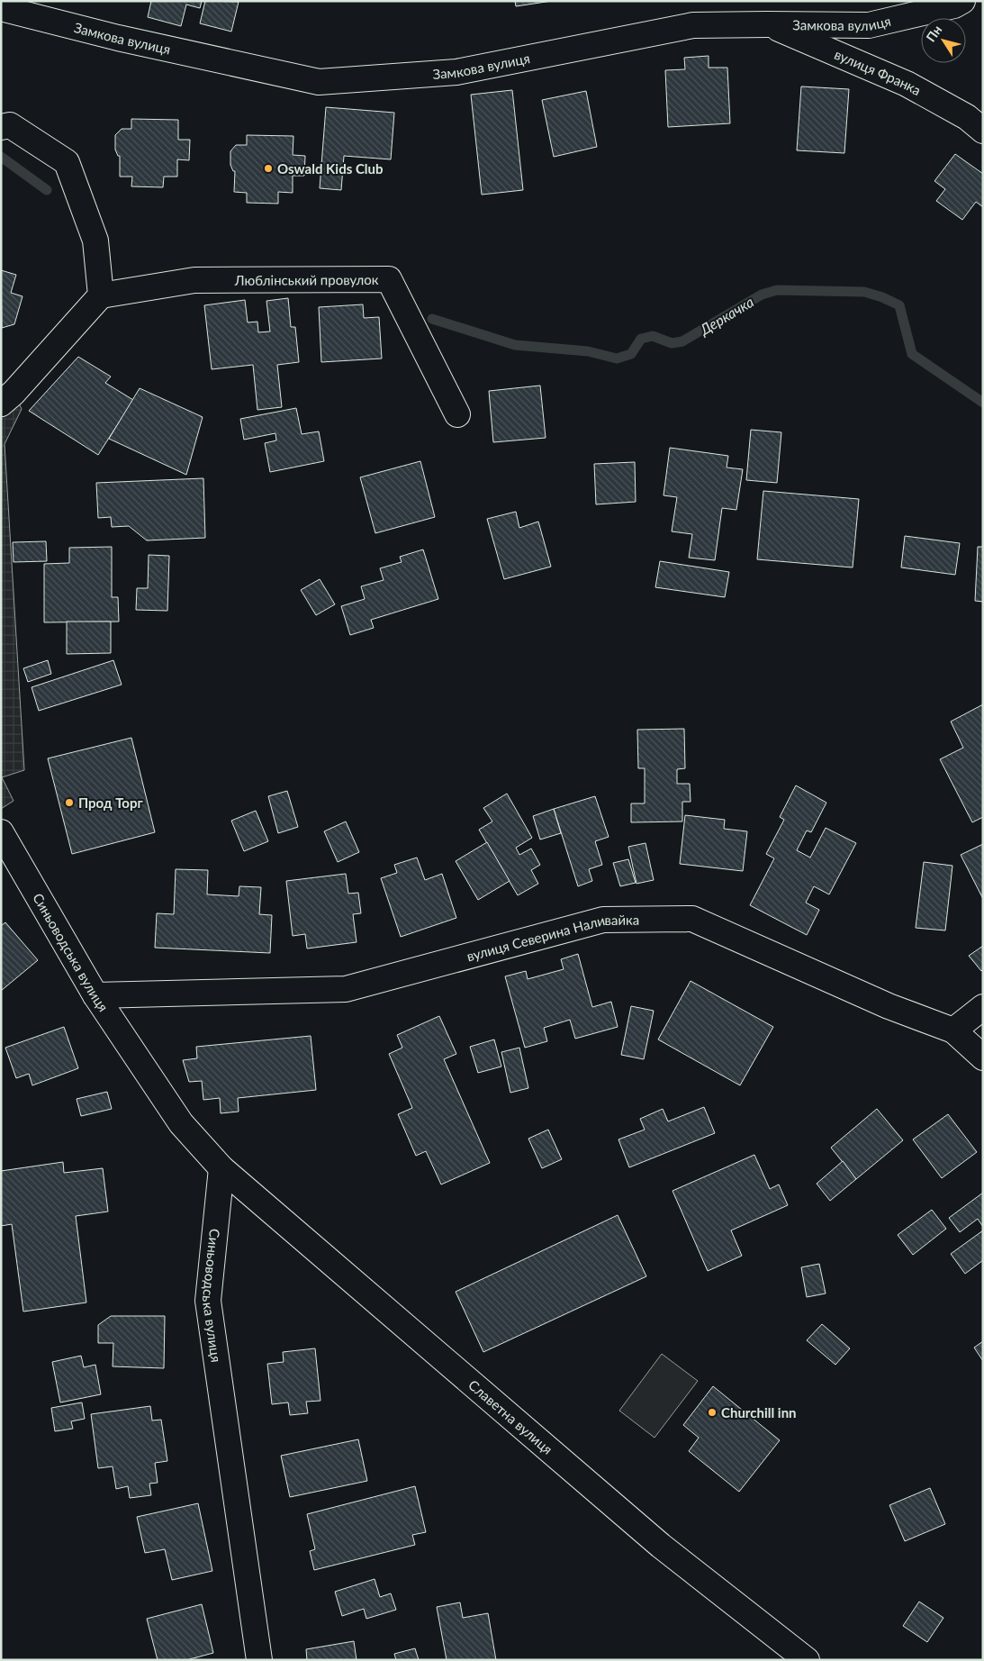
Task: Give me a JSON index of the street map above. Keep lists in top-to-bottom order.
{
  "streets": {
    "street": [
      "Замкова вулиця",
      "вулиця Франка",
      "Люблінський провулок",
      "вулиця Северина Наливайка",
      "Синьоводська вулиця",
      "Славетна вулиця"
    ]
  },
  "crossings": [
    ["Замкова вулиця", "вулиця Франка"],
    ["вулиця Северина Наливайка", "Синьоводська вулиця"],
    ["Синьоводська вулиця", "Славетна вулиця"]
  ],
  "water": ["Деркачка"],
  "places": ["Oswald Kids Club", "Прод Торг", "Churchill inn"],
  "north": "top left"
}
